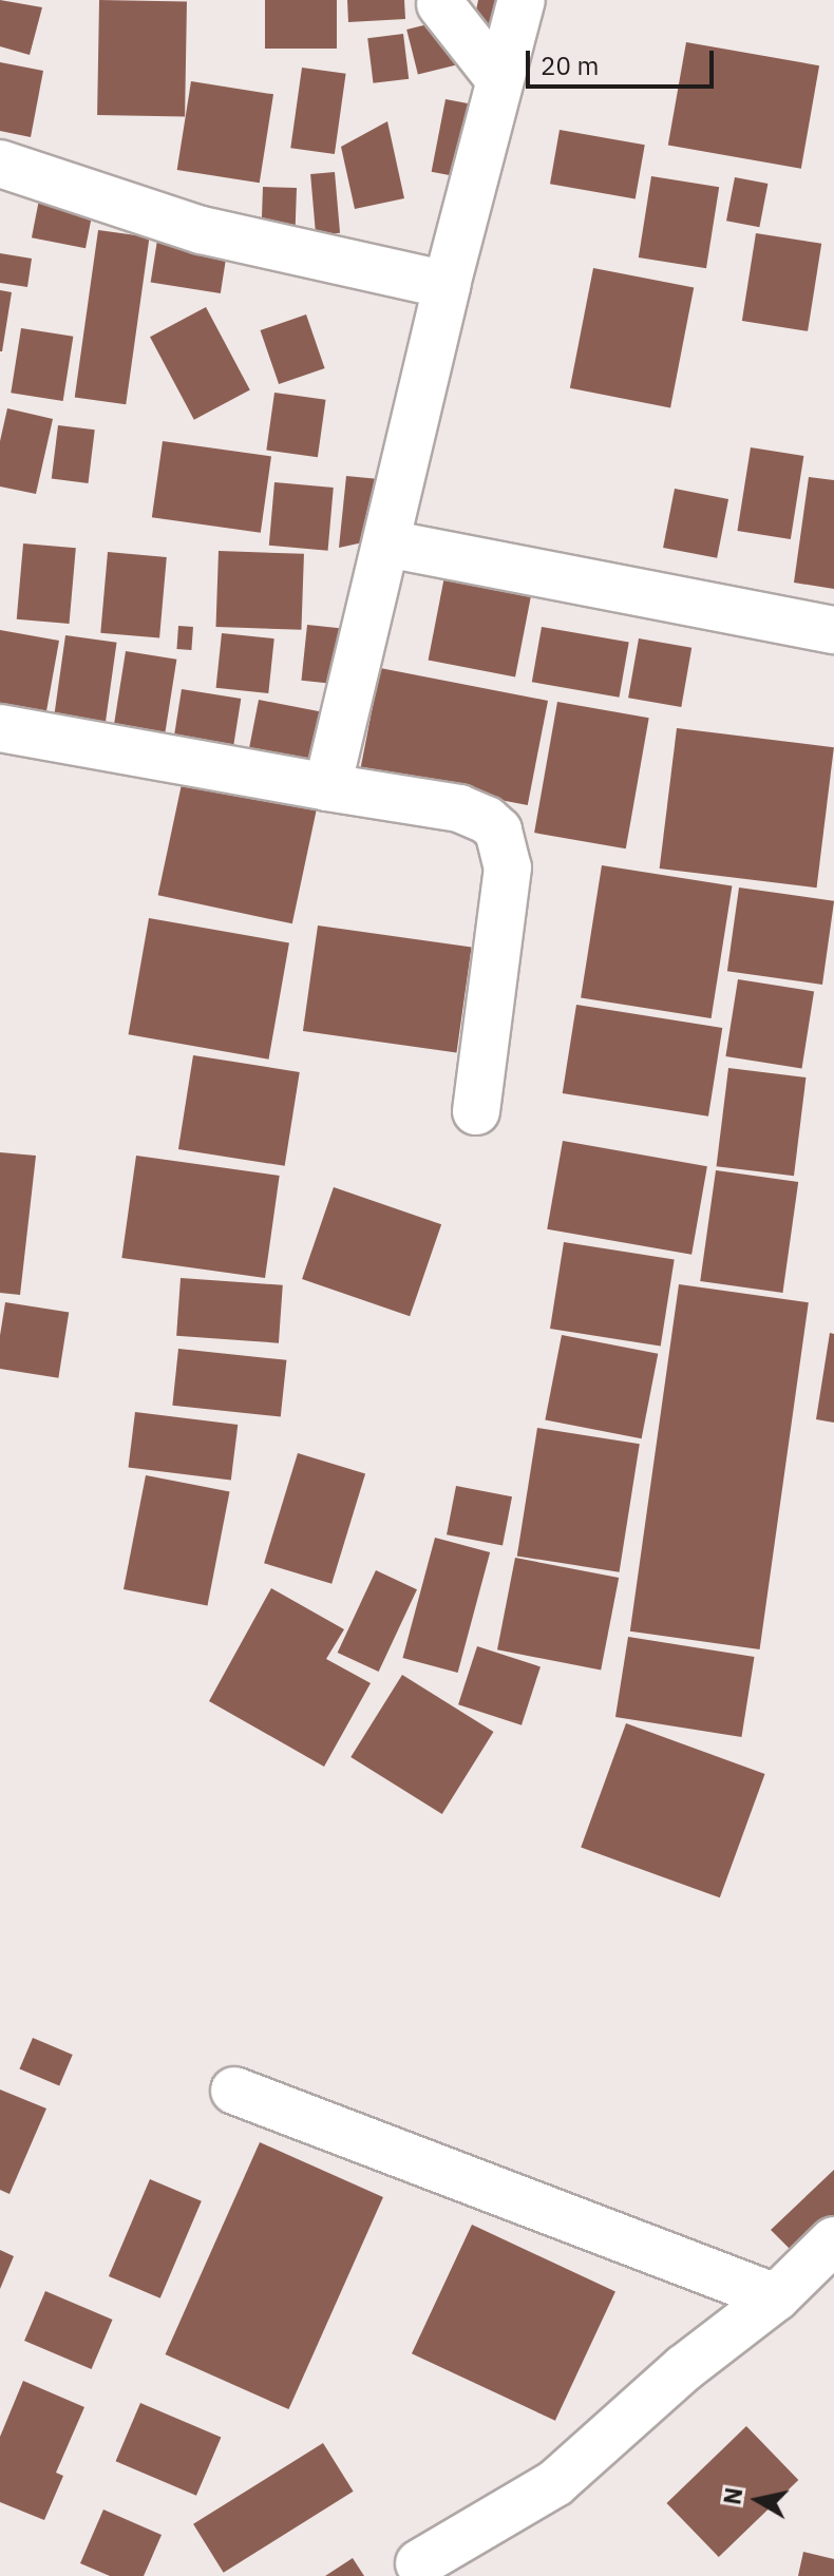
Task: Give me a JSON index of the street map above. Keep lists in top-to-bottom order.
{
  "scale_bar": "20 m",
  "north": "left"
}
